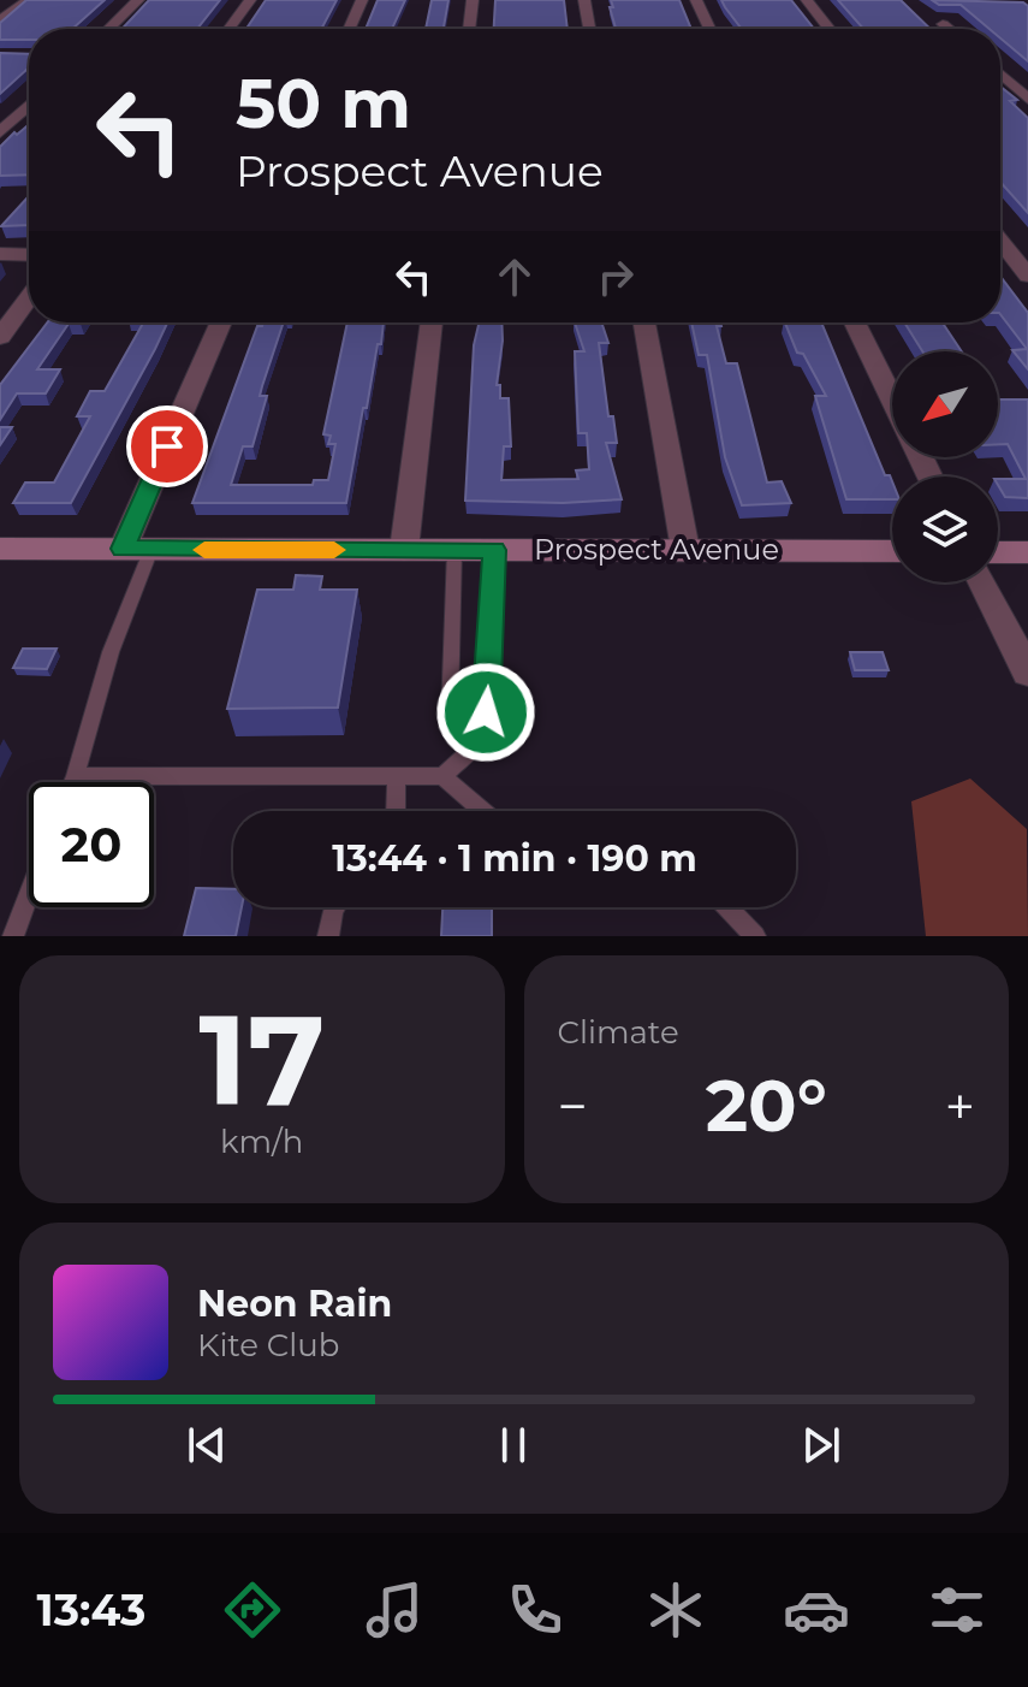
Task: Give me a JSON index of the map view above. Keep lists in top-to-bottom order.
{
  "streets": {
    "street": ["Prospect Avenue"]
  },
  "north": "bottom left",
  "page": {
    "turn": ["50 m", "Prospect Avenue"],
    "limit": "20",
    "trip": "13:44 · 1 min · 190 m",
    "tile": [
      ["17", "km/h"],
      "Climate"
    ],
    "heat": ["−", "20°", "+"],
    "song": ["Neon Rain", "Kite Club"],
    "tabs": "13:43"
  }
}
